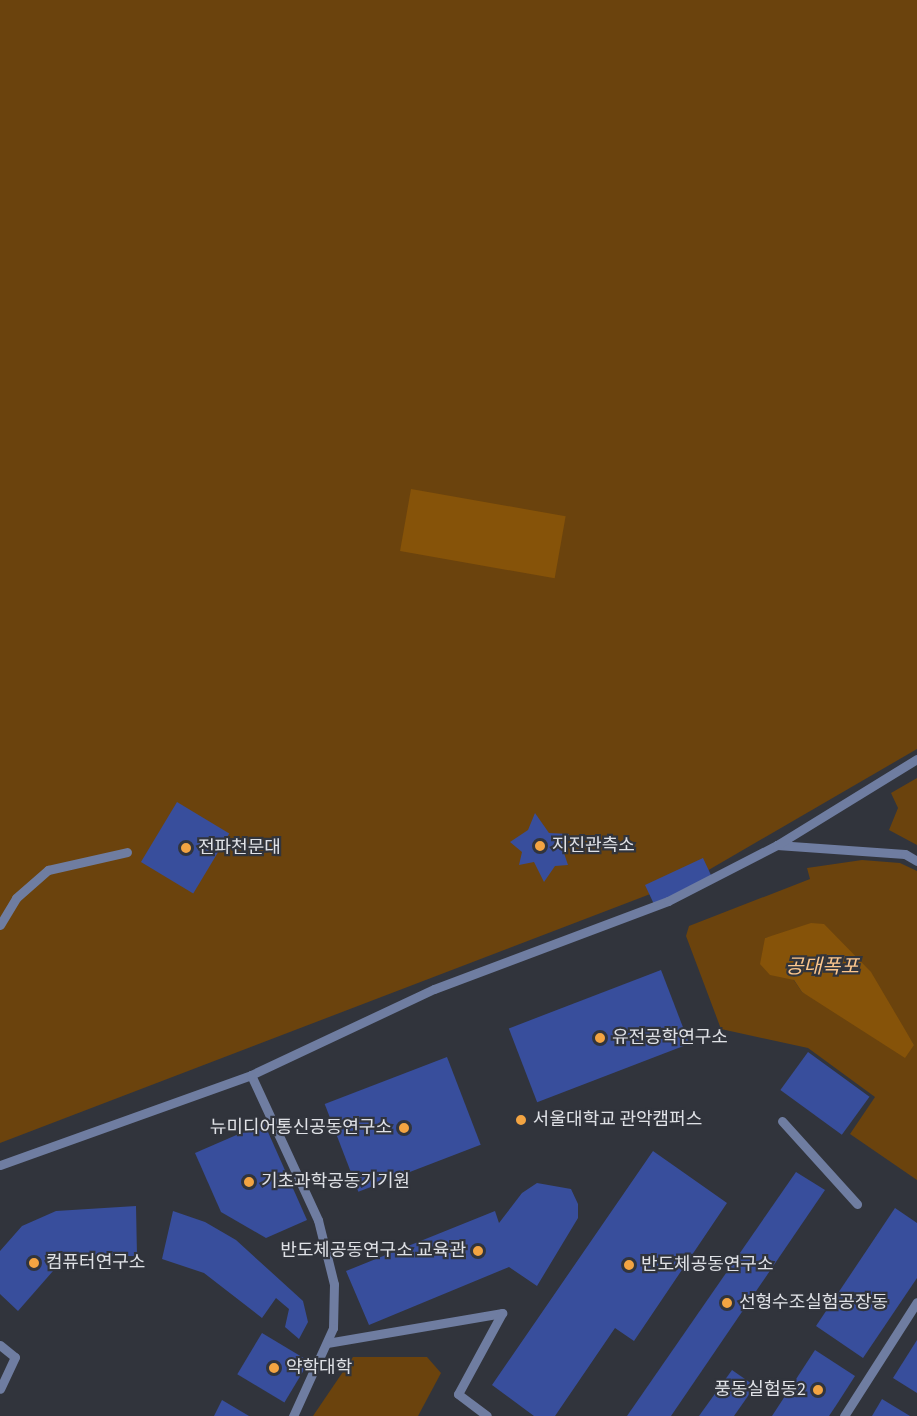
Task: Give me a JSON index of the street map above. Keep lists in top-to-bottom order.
{
  "water": ["공대폭포"],
  "places": [
    "지진관측소",
    "전파천문대",
    "유전공학연구소",
    "서울대학교 관악캠퍼스",
    "뉴미디어통신공동연구소",
    "기초과학공동기기원",
    "반도체공동연구소 교육관",
    "컴퓨터연구소",
    "반도체공동연구소",
    "선형수조실험공장동",
    "약학대학",
    "풍동실험동2"
  ]
}
